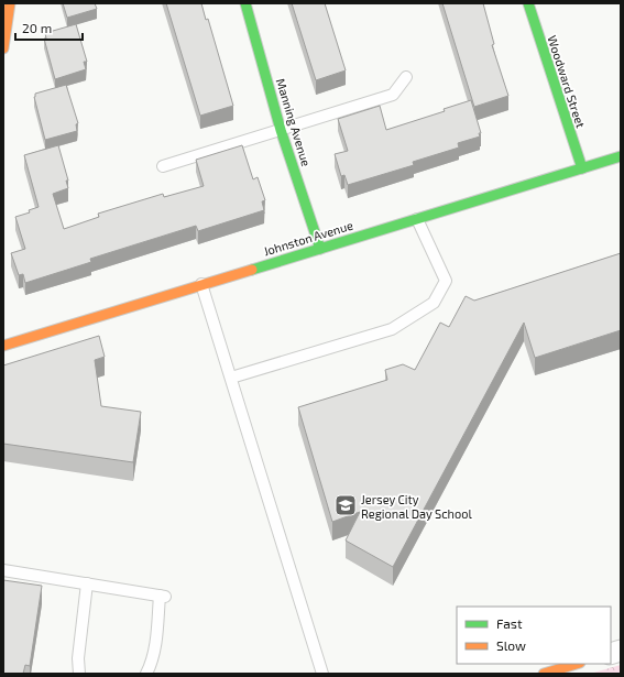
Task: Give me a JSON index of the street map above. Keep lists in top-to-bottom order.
{
  "streets": {
    "street": ["Woodward Street", "Manning Avenue", "Johnston Avenue"]
  },
  "crossings": [
    ["Woodward Street", "Johnston Avenue"],
    ["Manning Avenue", "Johnston Avenue"]
  ],
  "places": {
    "school or university": ["Jersey City Regional Day School"]
  },
  "legend": ["Fast", "Slow"],
  "scale_bar": "20 m"
}
